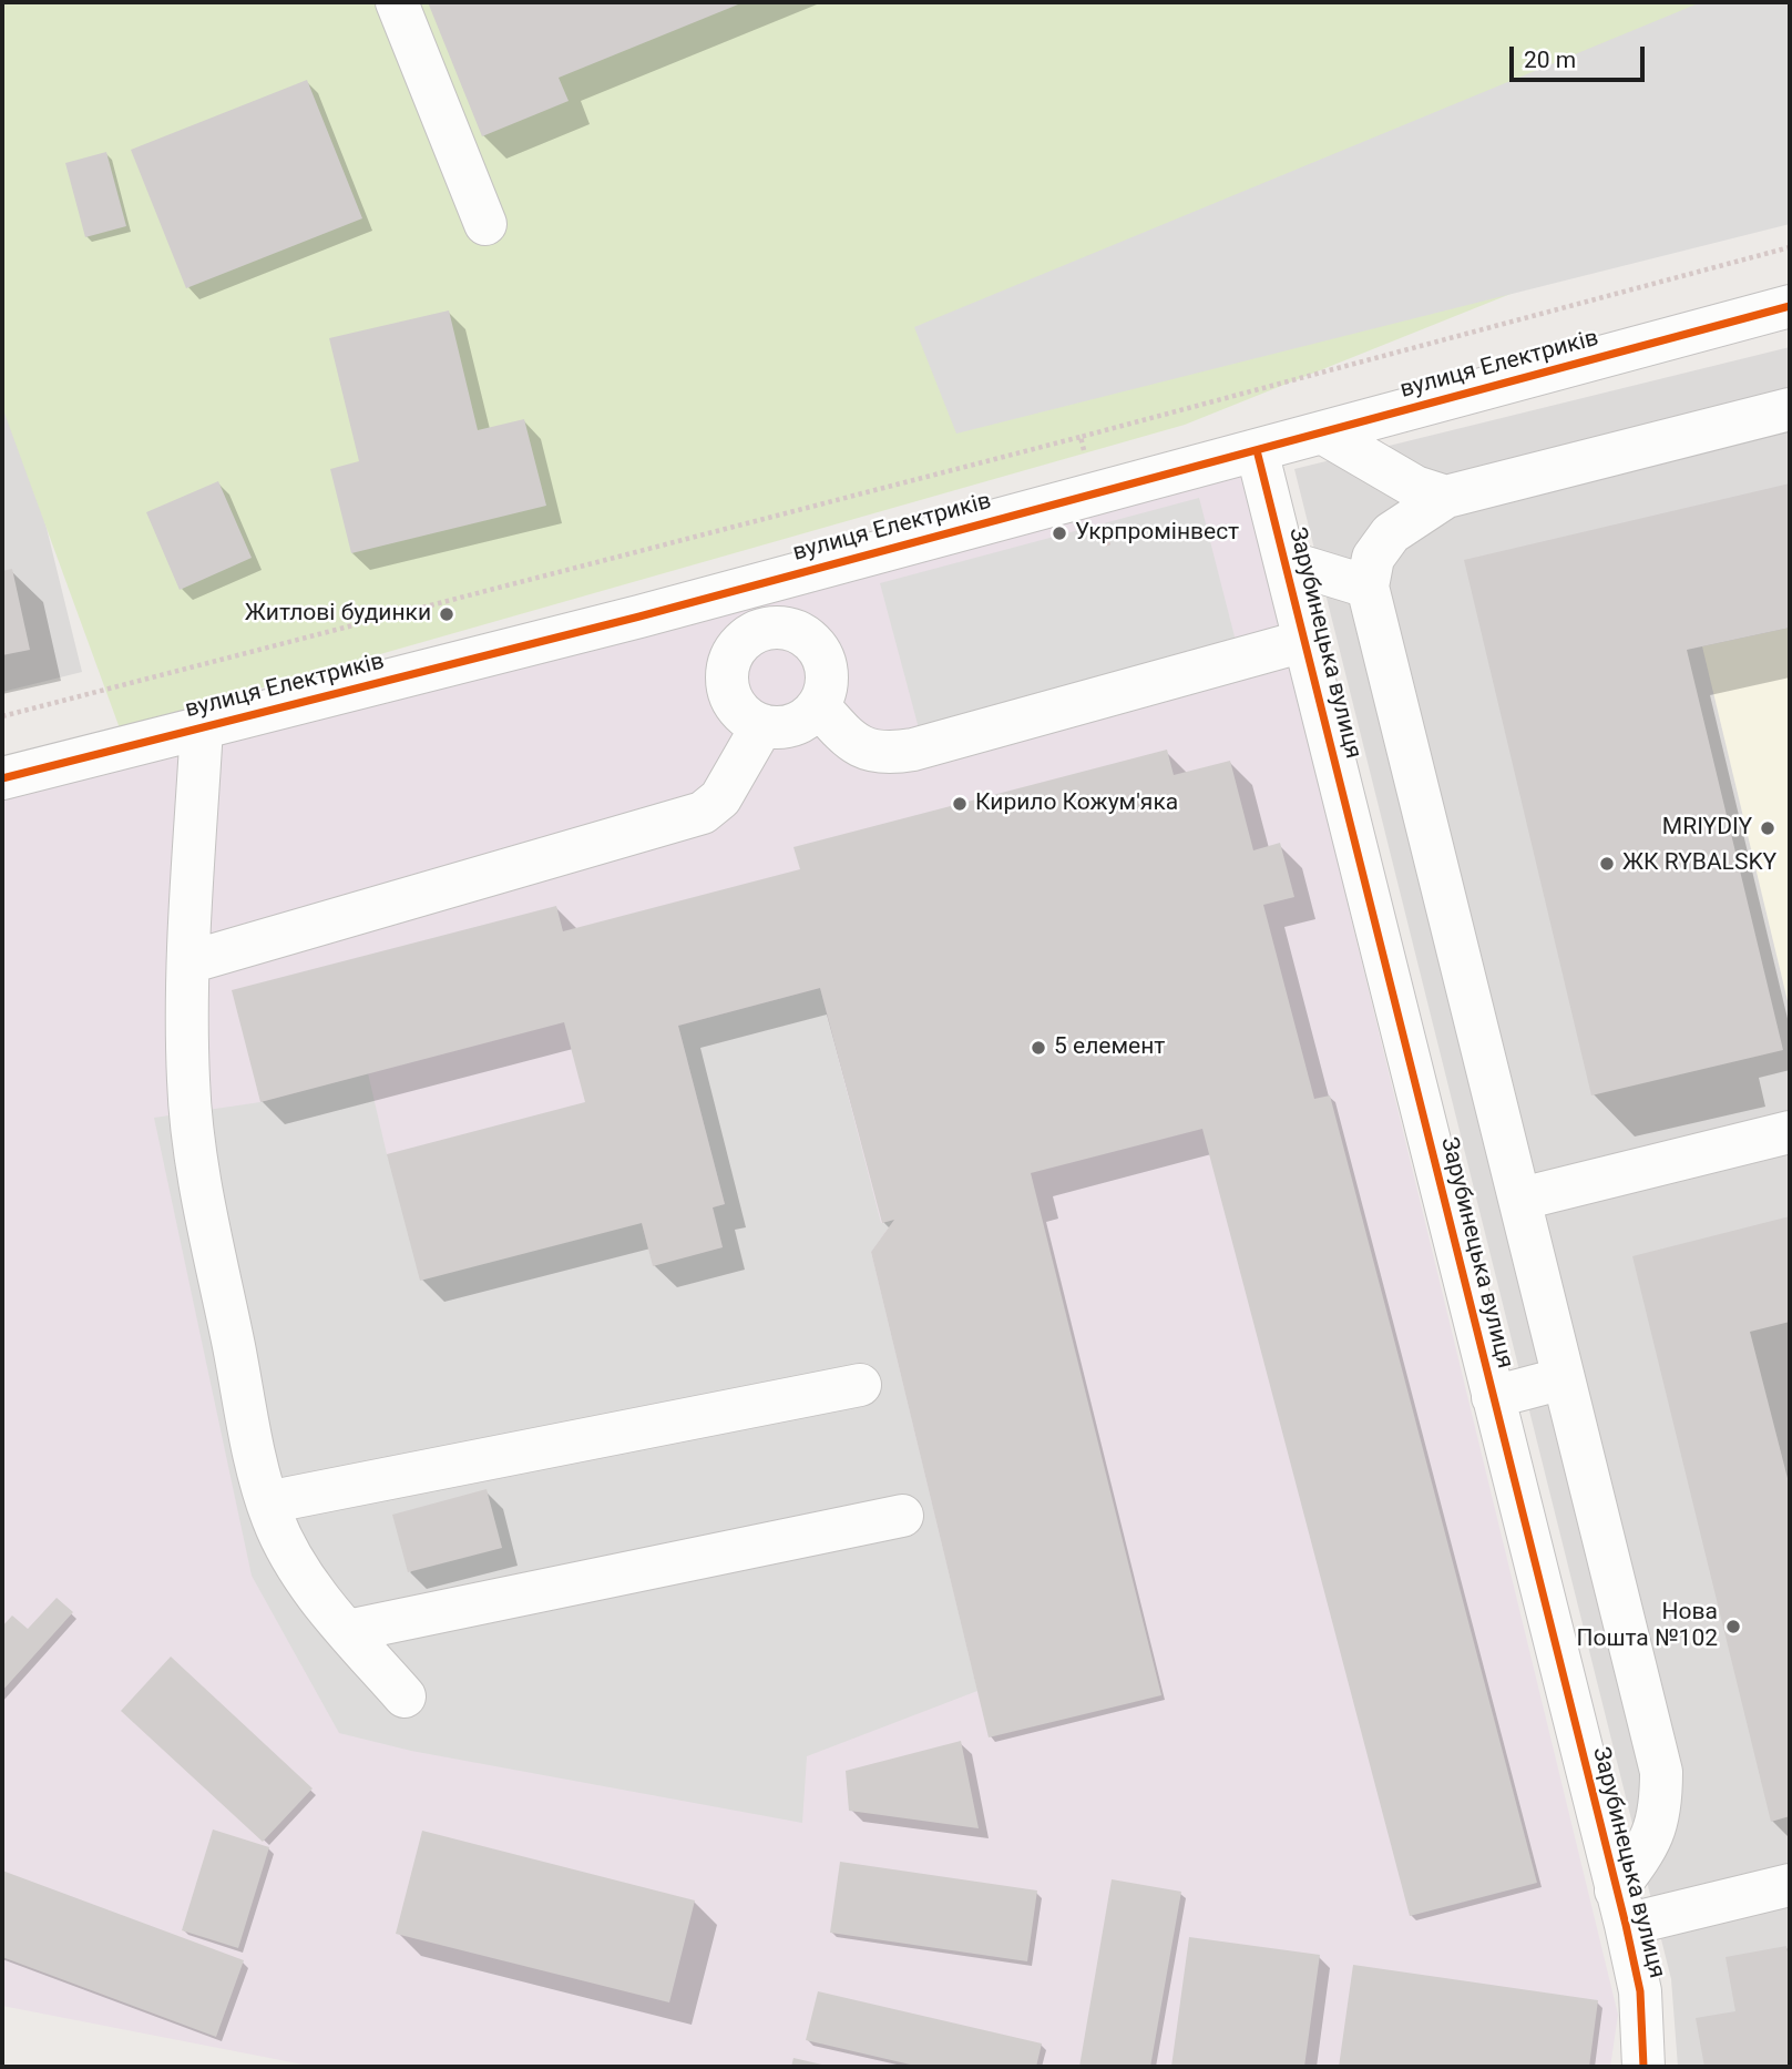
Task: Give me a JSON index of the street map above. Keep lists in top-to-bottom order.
{
  "streets": {
    "street": ["вулиця Електриків", "Зарубинецька вулиця"]
  },
  "crossings": [
    ["вулиця Електриків", "Зарубинецька вулиця"]
  ],
  "places": [
    "Укрпромінвест",
    "Житлові будинки",
    "Кирило Кожум'яка",
    "MRIYDIY",
    "ЖК RYBALSKY",
    "5 елемент",
    "Нова Пошта №102"
  ],
  "scale_bar": "20 m"
}
